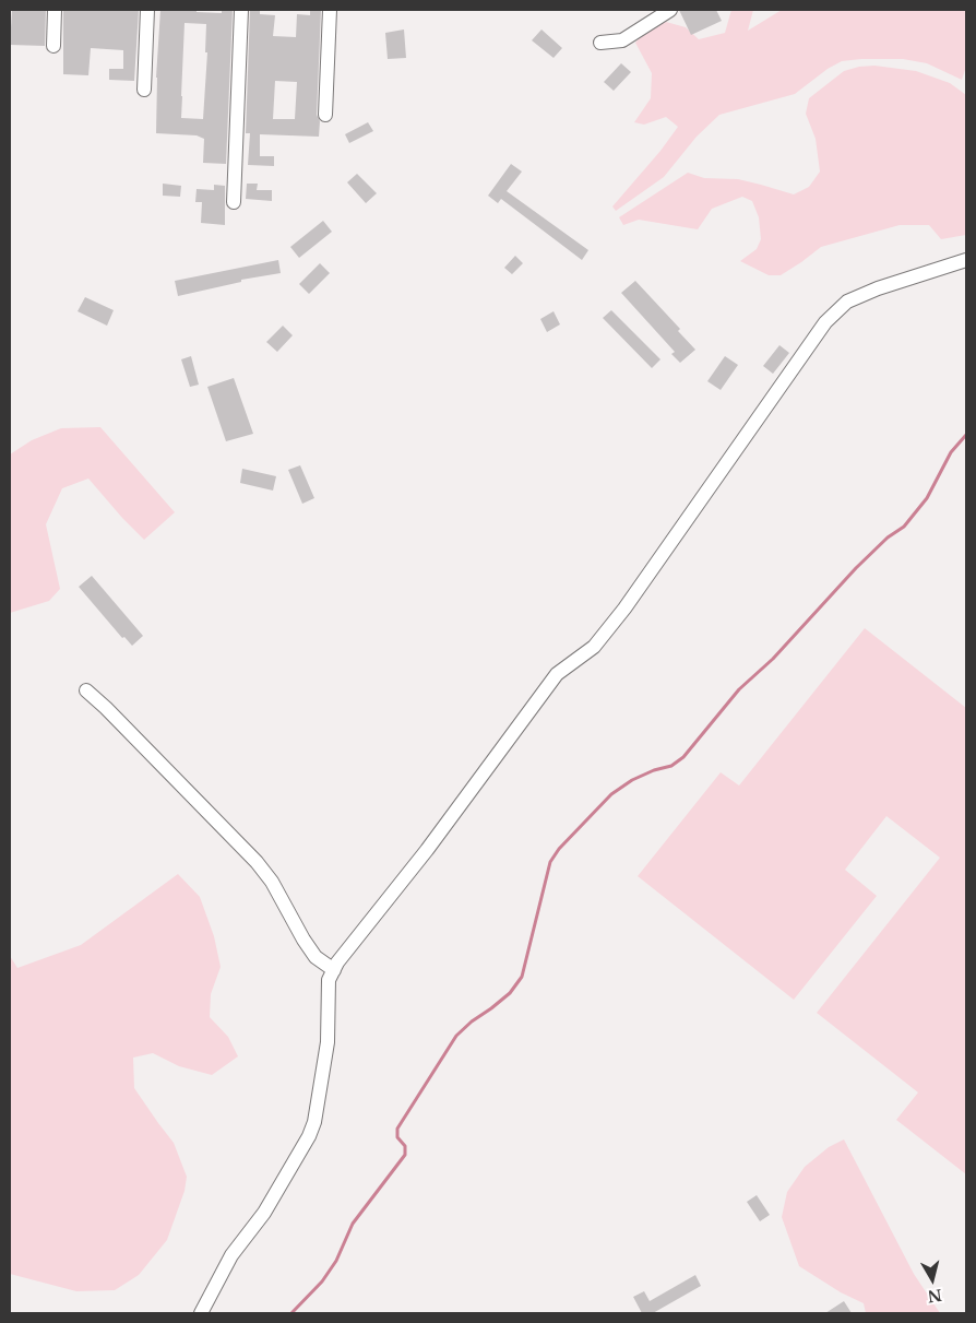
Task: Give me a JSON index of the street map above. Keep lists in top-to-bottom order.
{
  "north": "bottom"
}
